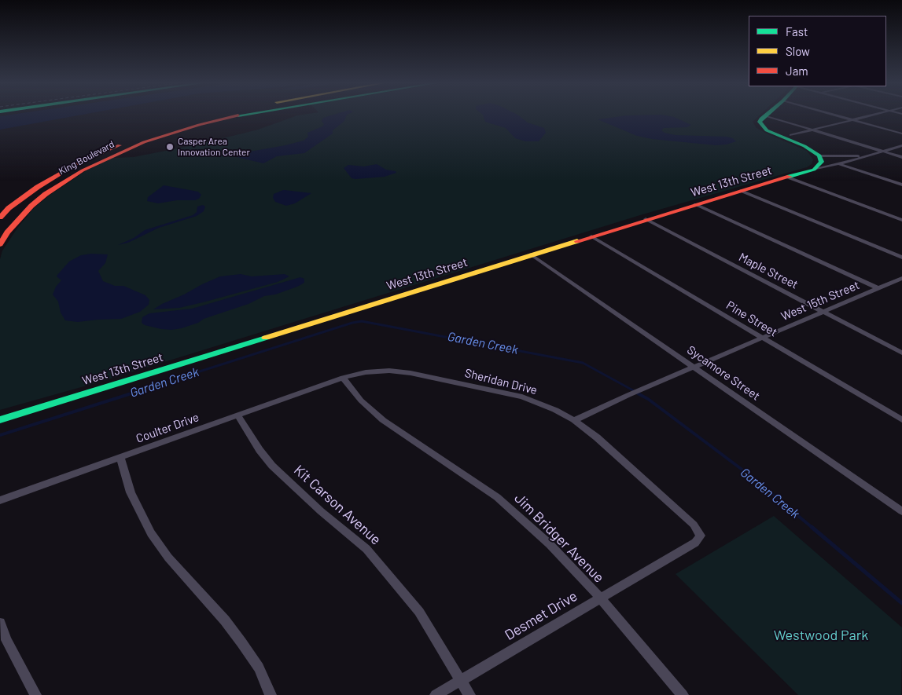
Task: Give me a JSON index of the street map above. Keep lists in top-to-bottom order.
{
  "streets": {
    "main road": ["King Boulevard", "West 13th Street"],
    "street": [
      "Maple Street",
      "West 15th Street",
      "Pine Street",
      "Sycamore Street",
      "Sheridan Drive",
      "Coulter Drive",
      "Kit Carson Avenue",
      "Jim Bridger Avenue",
      "Desmet Drive"
    ]
  },
  "crossings": [
    ["West 13th Street", "Maple Street"],
    ["West 13th Street", "Pine Street"],
    ["West 13th Street", "Sycamore Street"],
    ["Maple Street", "West 15th Street"],
    ["West 15th Street", "Pine Street"],
    ["West 15th Street", "Sycamore Street"],
    ["West 15th Street", "Sheridan Drive"],
    ["Sheridan Drive", "Coulter Drive"],
    ["Sheridan Drive", "Jim Bridger Avenue"],
    ["Sheridan Drive", "Desmet Drive"],
    ["Coulter Drive", "Kit Carson Avenue"],
    ["Coulter Drive", "Jim Bridger Avenue"],
    ["Kit Carson Avenue", "Desmet Drive"],
    ["Jim Bridger Avenue", "Desmet Drive"]
  ],
  "water": ["Garden Creek"],
  "parks": ["Westwood Park"],
  "places": ["Casper Area Innovation Center"],
  "legend": ["Fast", "Slow", "Jam"]
}
